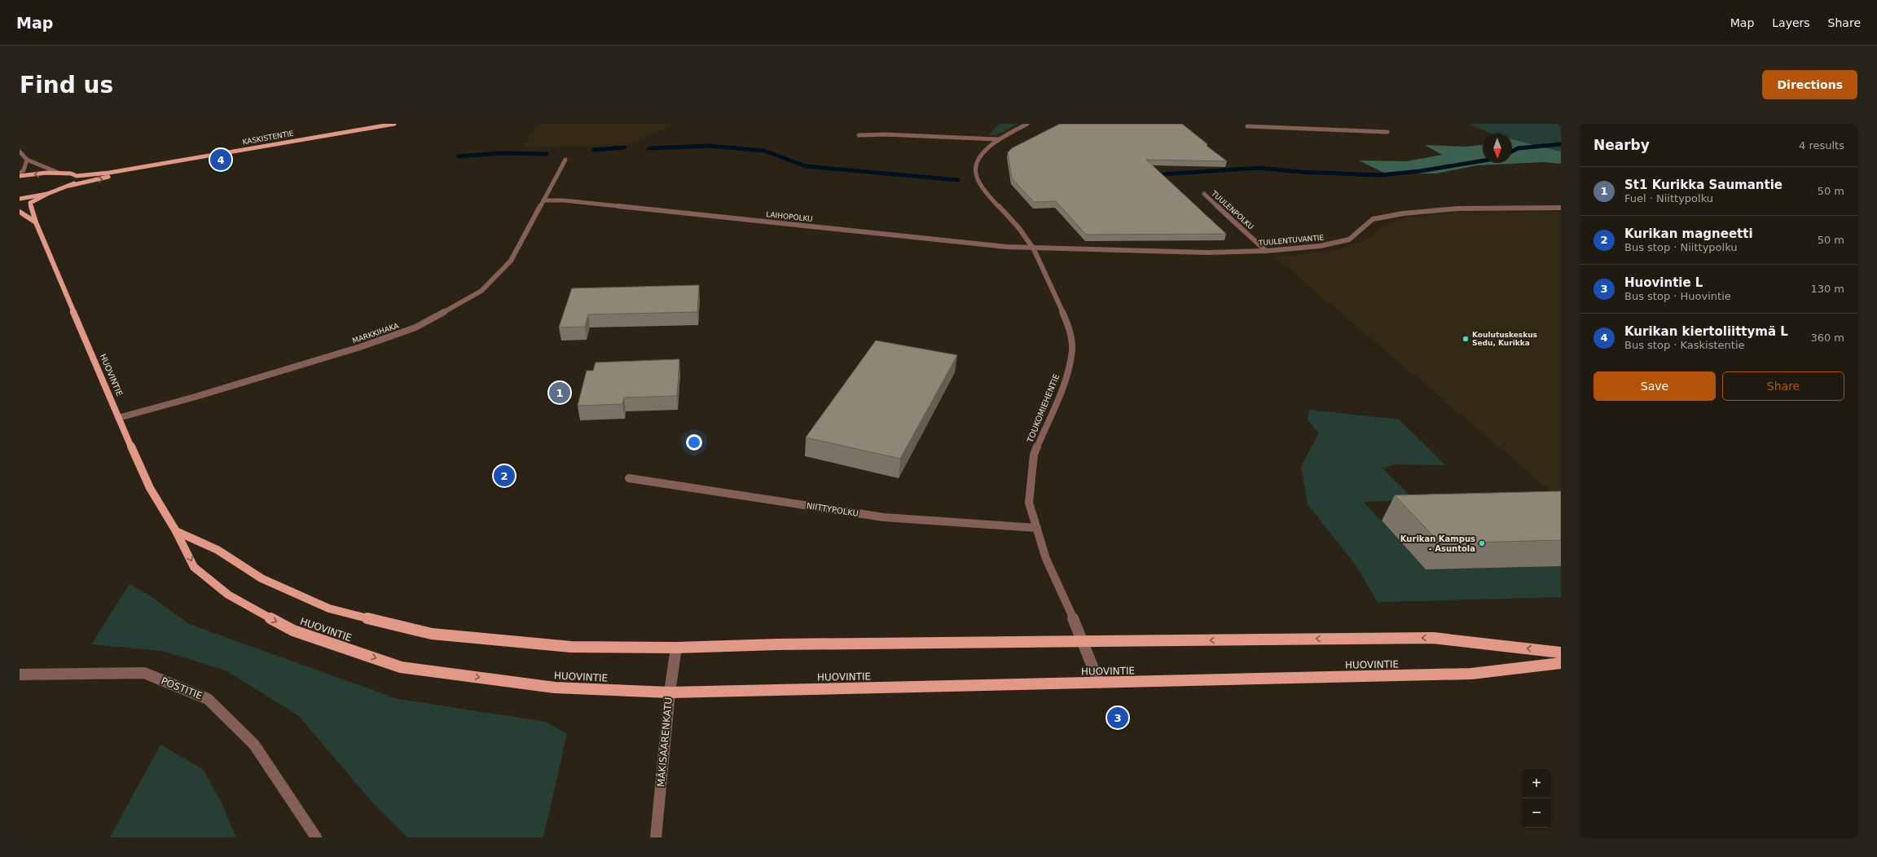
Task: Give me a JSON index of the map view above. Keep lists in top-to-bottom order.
{
  "streets": {
    "main road": ["KASKISTENTIE", "HUOVINTIE"],
    "street": [
      "TUULENPOLKU",
      "LAIHOPOLKU",
      "TUULENTUVANTIE",
      "MARKKIHAKA",
      "TOUKOMIEHENTIE",
      "NIITTYPOLKU",
      "POSTITIE",
      "MÄKISAARENKATU"
    ]
  },
  "crossings": [
    ["KASKISTENTIE", "HUOVINTIE"],
    ["TUULENPOLKU", "TUULENTUVANTIE"],
    ["LAIHOPOLKU", "TUULENTUVANTIE"],
    ["LAIHOPOLKU", "MARKKIHAKA"],
    ["LAIHOPOLKU", "TOUKOMIEHENTIE"],
    ["TUULENTUVANTIE", "TOUKOMIEHENTIE"],
    ["MARKKIHAKA", "HUOVINTIE"],
    ["HUOVINTIE", "TOUKOMIEHENTIE"],
    ["HUOVINTIE", "MÄKISAARENKATU"],
    ["TOUKOMIEHENTIE", "NIITTYPOLKU"]
  ],
  "places": ["Koulutuskeskus Sedu, Kurikka", "Kurikan Kampus - Asuntola"],
  "north": "bottom",
  "page": {
    "header": "Map",
    "nav": ["Map", "Layers", "Share"],
    "buttons": [
      "Directions",
      ["Save", "Share"]
    ],
    "title": "Find us",
    "heading": ["Nearby", "4 results"],
    "pins": [
      "4",
      "1",
      "2",
      "3"
    ],
    "list": [
      {
        "mark": "1",
        "name": "St1 Kurikka Saumantie",
        "note": "Fuel · Niittypolku",
        "value": "50 m"
      },
      {
        "mark": "2",
        "name": "Kurikan magneetti",
        "note": "Bus stop · Niittypolku",
        "value": "50 m"
      },
      {
        "mark": "3",
        "name": "Huovintie L",
        "note": "Bus stop · Huovintie",
        "value": "130 m"
      },
      {
        "mark": "4",
        "name": "Kurikan kiertoliittymä L",
        "note": "Bus stop · Kaskistentie",
        "value": "360 m"
      }
    ],
    "map_buttons": ["+", "−"]
  }
}
